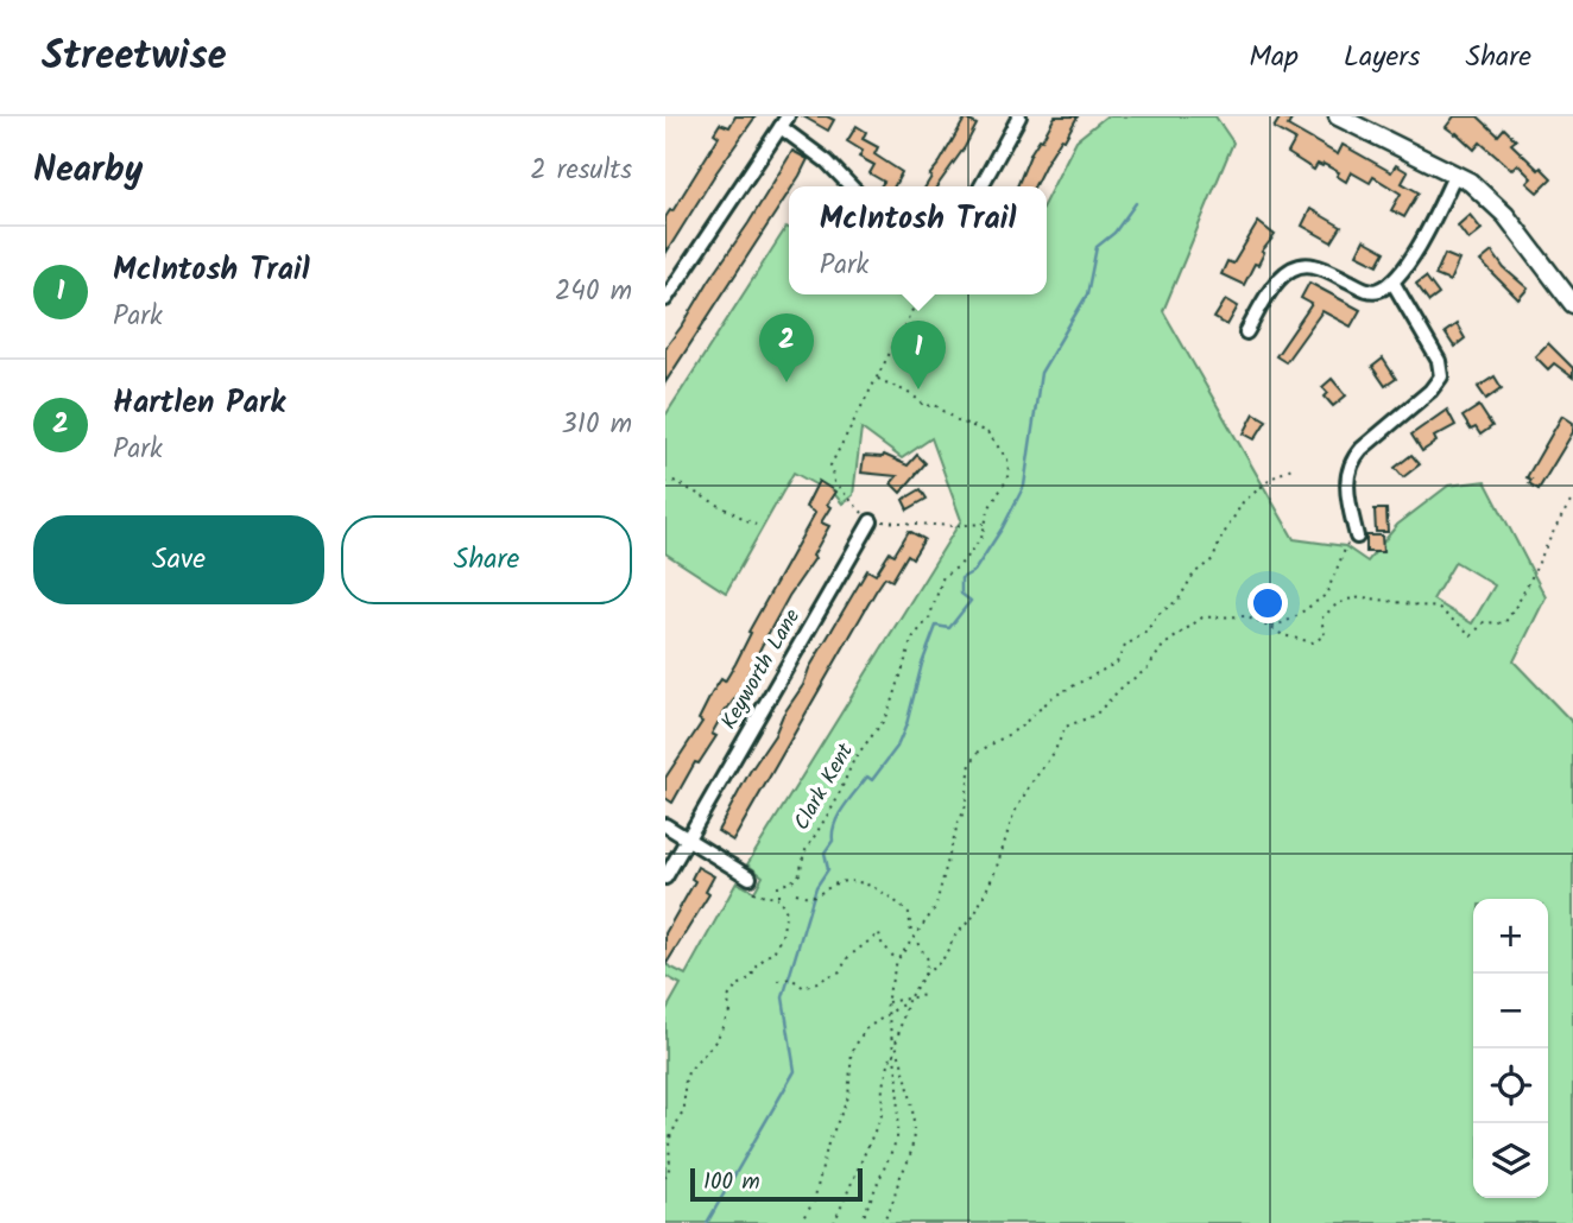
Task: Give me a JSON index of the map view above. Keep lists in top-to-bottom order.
{
  "streets": {
    "street": ["Keyworth Lane"],
    "path": ["Clark Kent"]
  },
  "scale_bar": "100 m",
  "page": {
    "header": "Streetwise",
    "nav": ["Map", "Layers", "Share"],
    "heading": ["Nearby", "2 results"],
    "popup": ["McIntosh Trail", "Park"],
    "list": [
      {
        "mark": "1",
        "name": "McIntosh Trail",
        "note": "Park",
        "value": "240 m"
      },
      {
        "mark": "2",
        "name": "Hartlen Park",
        "note": "Park",
        "value": "310 m"
      }
    ],
    "pins": ["2", "1"],
    "buttons": ["Save", "Share"],
    "map_buttons": ["+", "−"],
    "scale": "100 m"
  }
}
